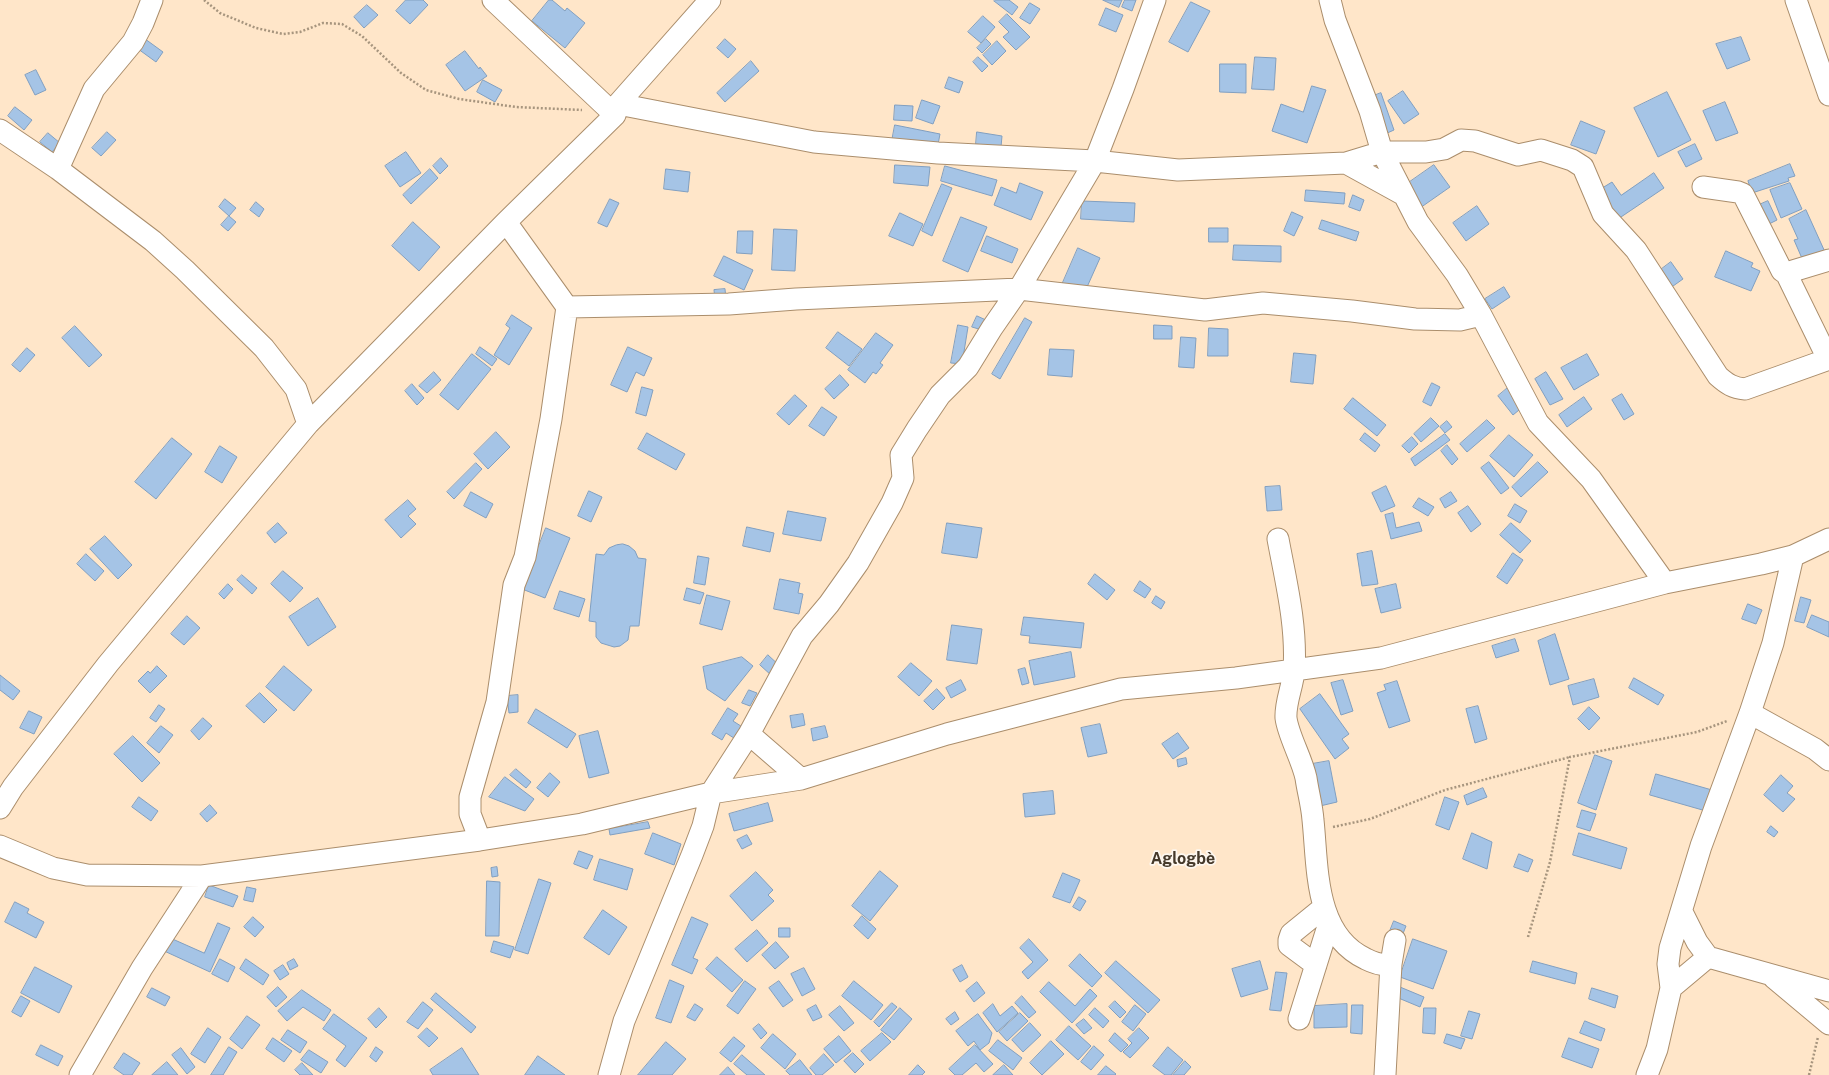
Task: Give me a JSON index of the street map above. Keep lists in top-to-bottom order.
{
  "districts": ["Aglogbè"]
}
